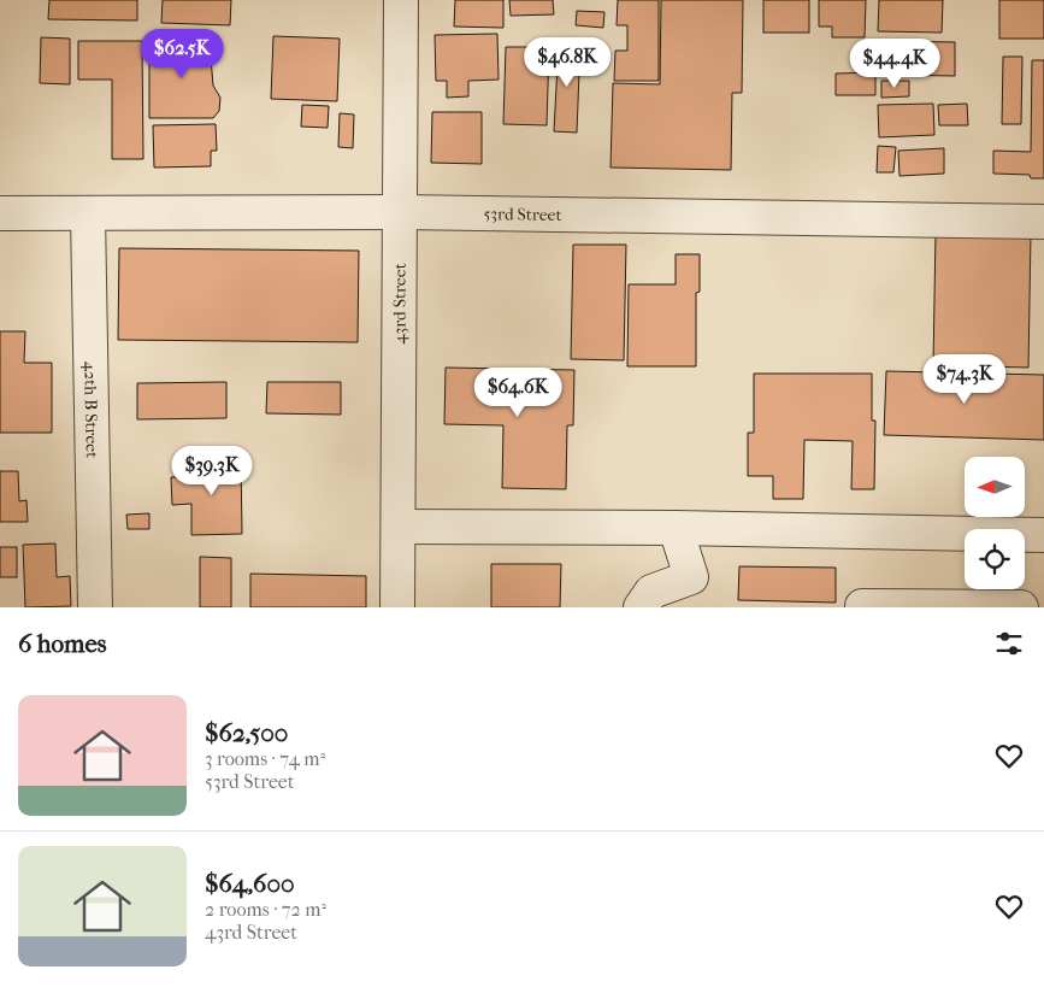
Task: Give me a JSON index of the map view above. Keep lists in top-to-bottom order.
{
  "streets": {
    "street": ["53rd Street", "43rd Street", "42th B Street"]
  },
  "crossings": [
    ["53rd Street", "43rd Street"],
    ["53rd Street", "42th B Street"]
  ],
  "north": "left",
  "page": {
    "price": [
      "$62.5K",
      "$46.8K",
      "$44.4K",
      "$74.3K",
      "$64.6K",
      "$39.3K"
    ],
    "heading": "6 homes",
    "list": [
      {
        "name": "$62,500",
        "note": "3 rooms · 74 m² · 53rd Street"
      },
      {
        "name": "$64,600",
        "note": "2 rooms · 72 m² · 43rd Street"
      }
    ]
  }
}
